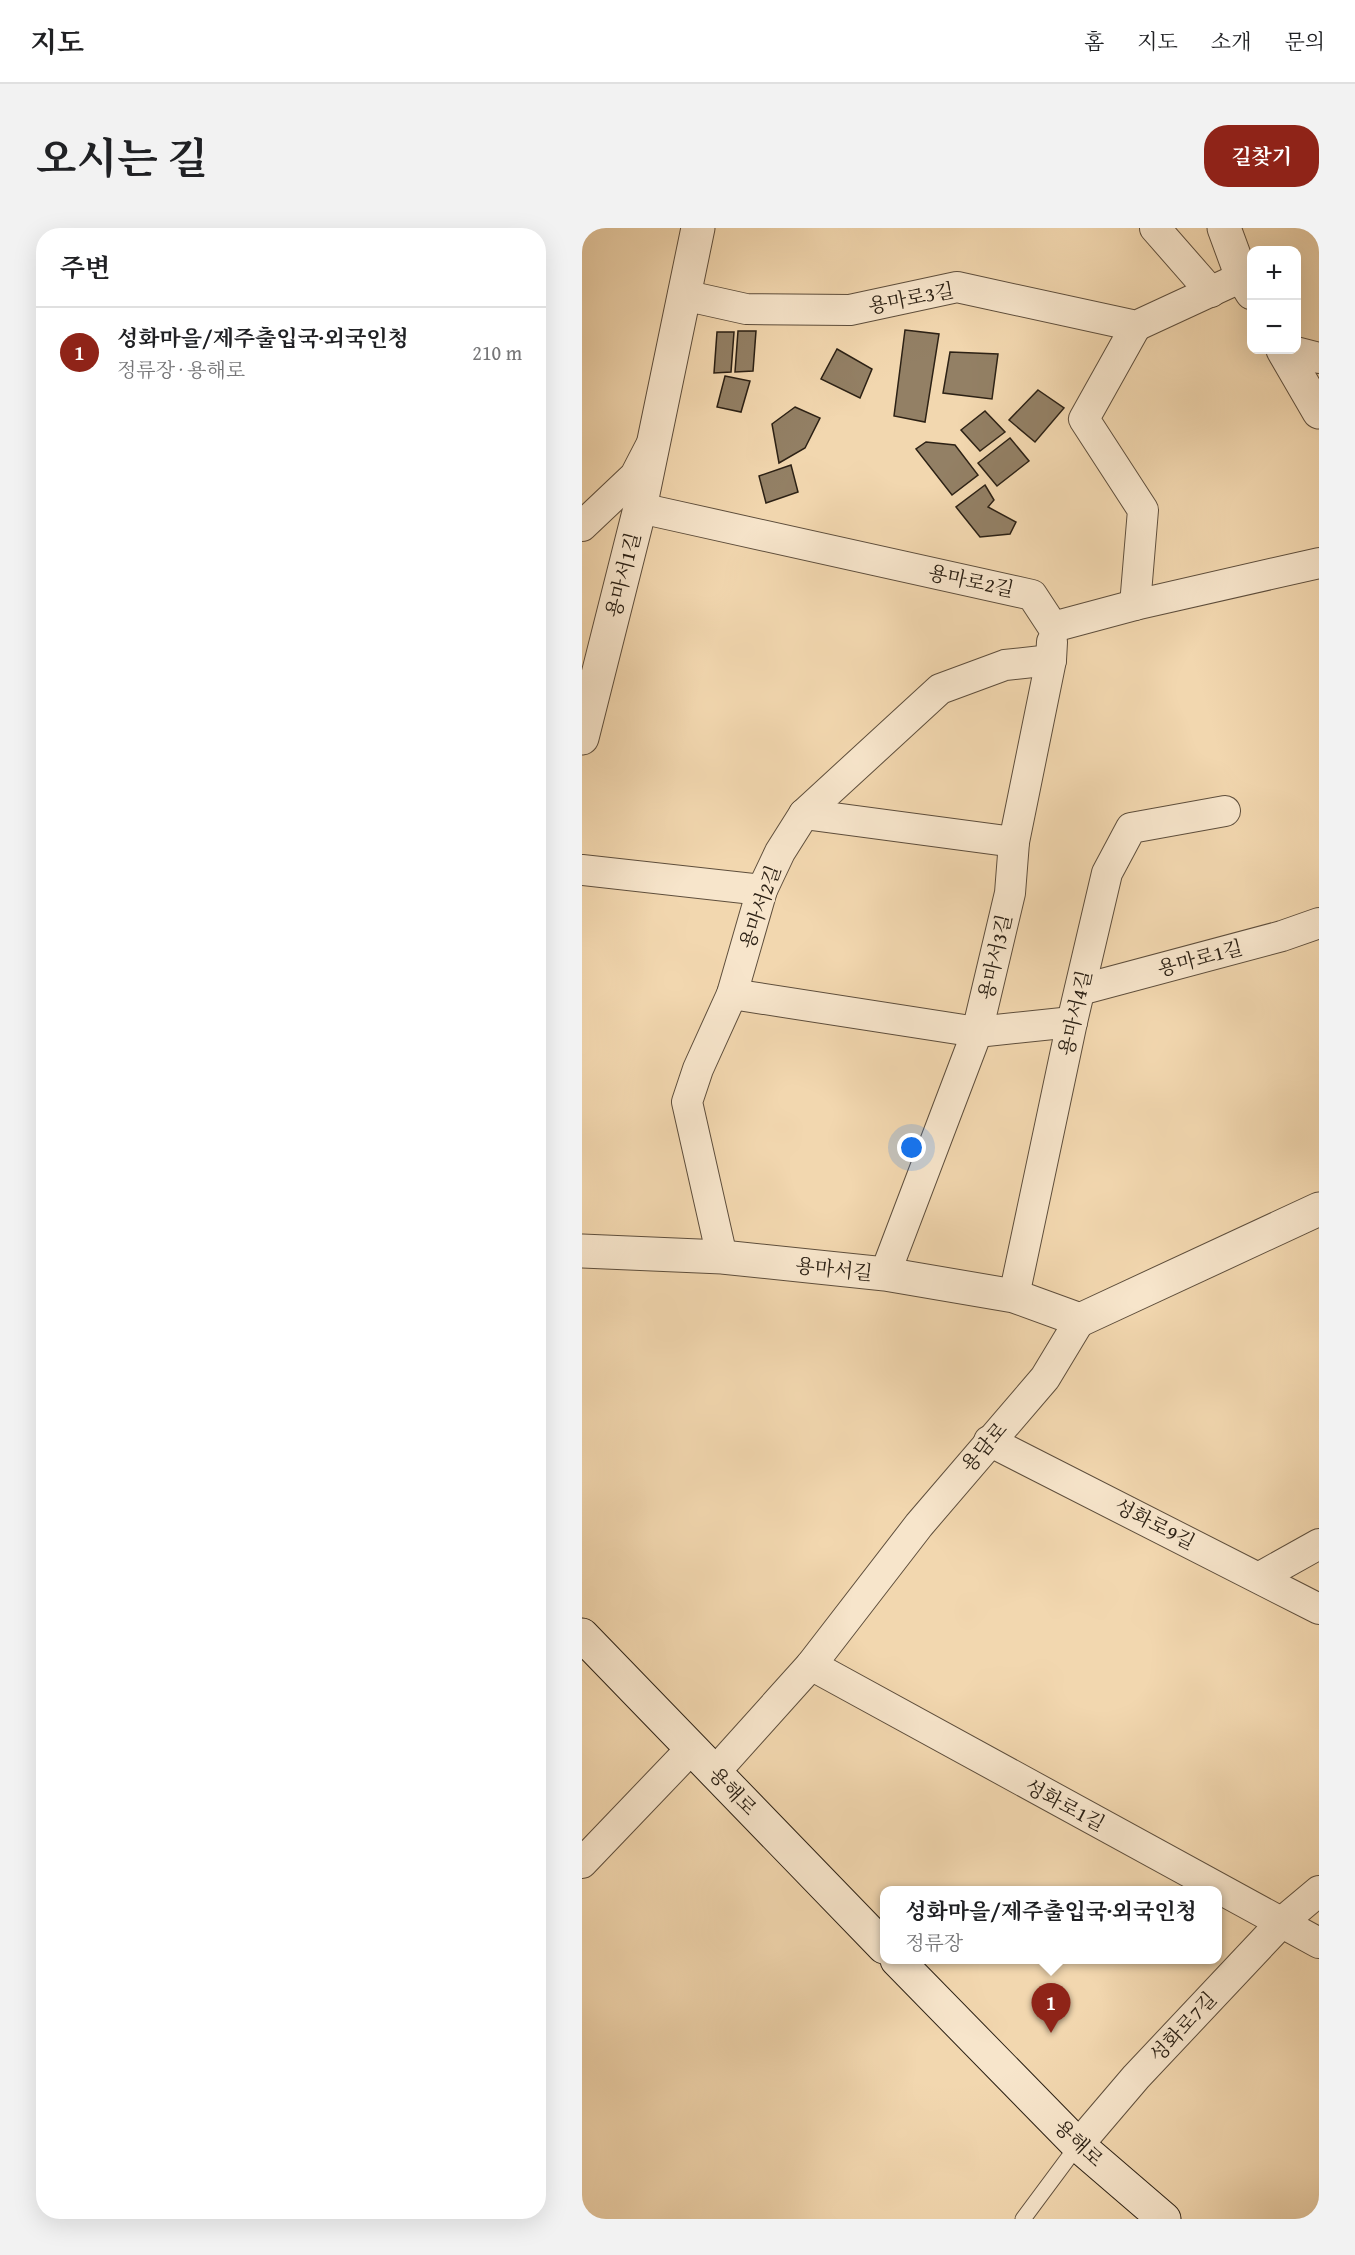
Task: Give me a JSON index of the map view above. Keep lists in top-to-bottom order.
{
  "streets": {
    "street": [
      "용마로3길",
      "용마서1길",
      "용마로2길",
      "용마서2길",
      "용마서3길",
      "용마로1길",
      "용마서4길",
      "용마서길",
      "용담로",
      "성화로9길",
      "용해로",
      "성화로1길",
      "성화로7길"
    ]
  },
  "crossings": [
    ["용마로3길", "용마서1길"],
    ["용마서1길", "용마로2길"],
    ["용마로2길", "용마서3길"],
    ["용마서2길", "용마서3길"],
    ["용마서2길", "용마서길"],
    ["용마서3길", "용마서길"],
    ["용마로1길", "용마서4길"],
    ["용마서4길", "용마서길"],
    ["용마서길", "용담로"],
    ["용담로", "성화로9길"],
    ["용담로", "용해로"],
    ["용담로", "성화로1길"],
    ["용해로", "성화로7길"],
    ["성화로1길", "성화로7길"]
  ],
  "page": {
    "header": "지도",
    "nav": [
      "홈",
      "지도",
      "소개",
      "문의"
    ],
    "title": "오시는 길",
    "buttons": "길찾기",
    "heading": "주변",
    "map_buttons": ["+", "−"],
    "list": [
      {
        "mark": "1",
        "name": "성화마을/제주출입국·외국인청",
        "note": "정류장 · 용해로",
        "value": "210 m"
      }
    ],
    "popup": ["성화마을/제주출입국·외국인청", "정류장"],
    "pins": "1"
  }
}
